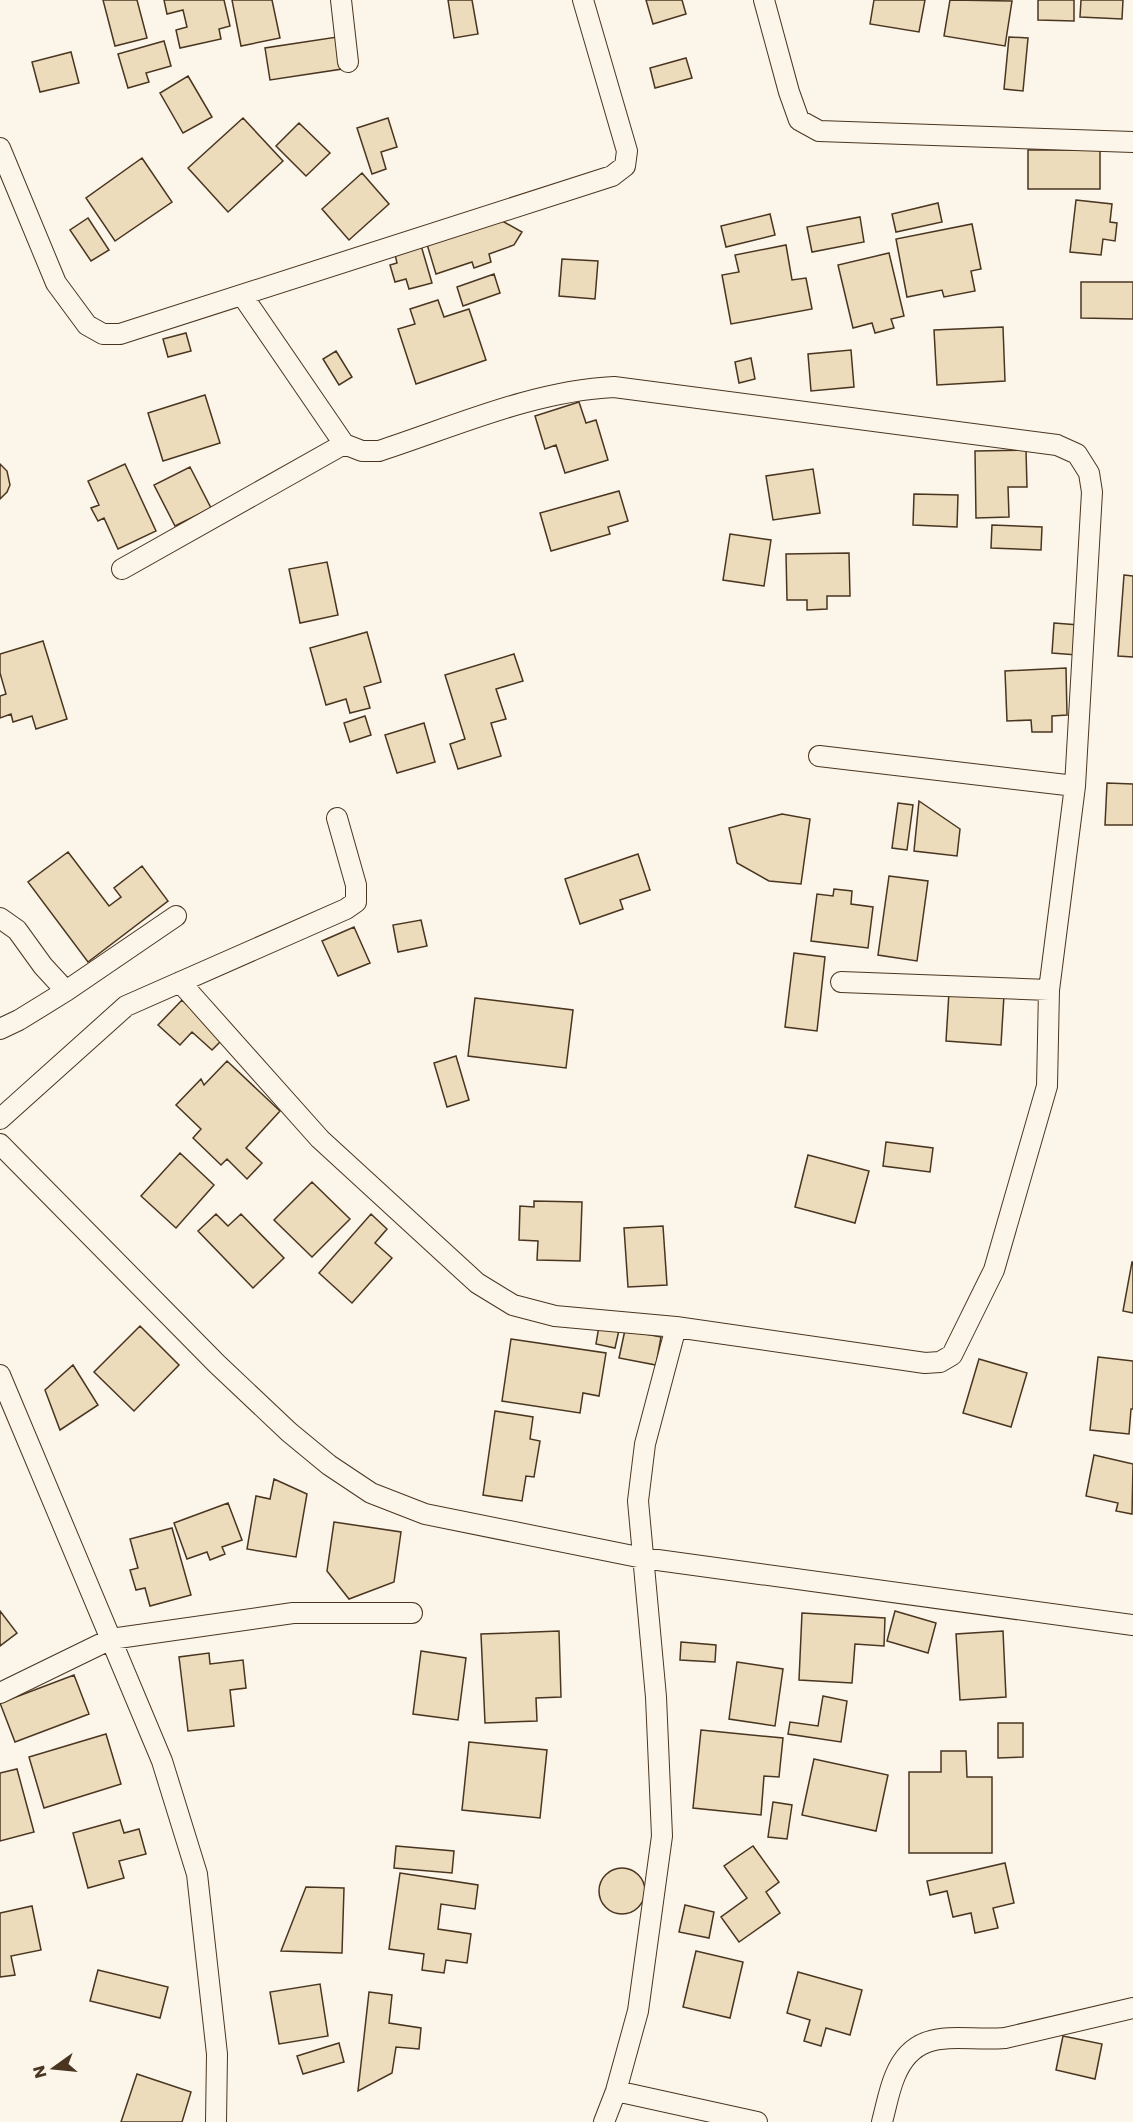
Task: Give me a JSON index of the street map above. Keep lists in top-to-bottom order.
{
  "north": "left"
}
